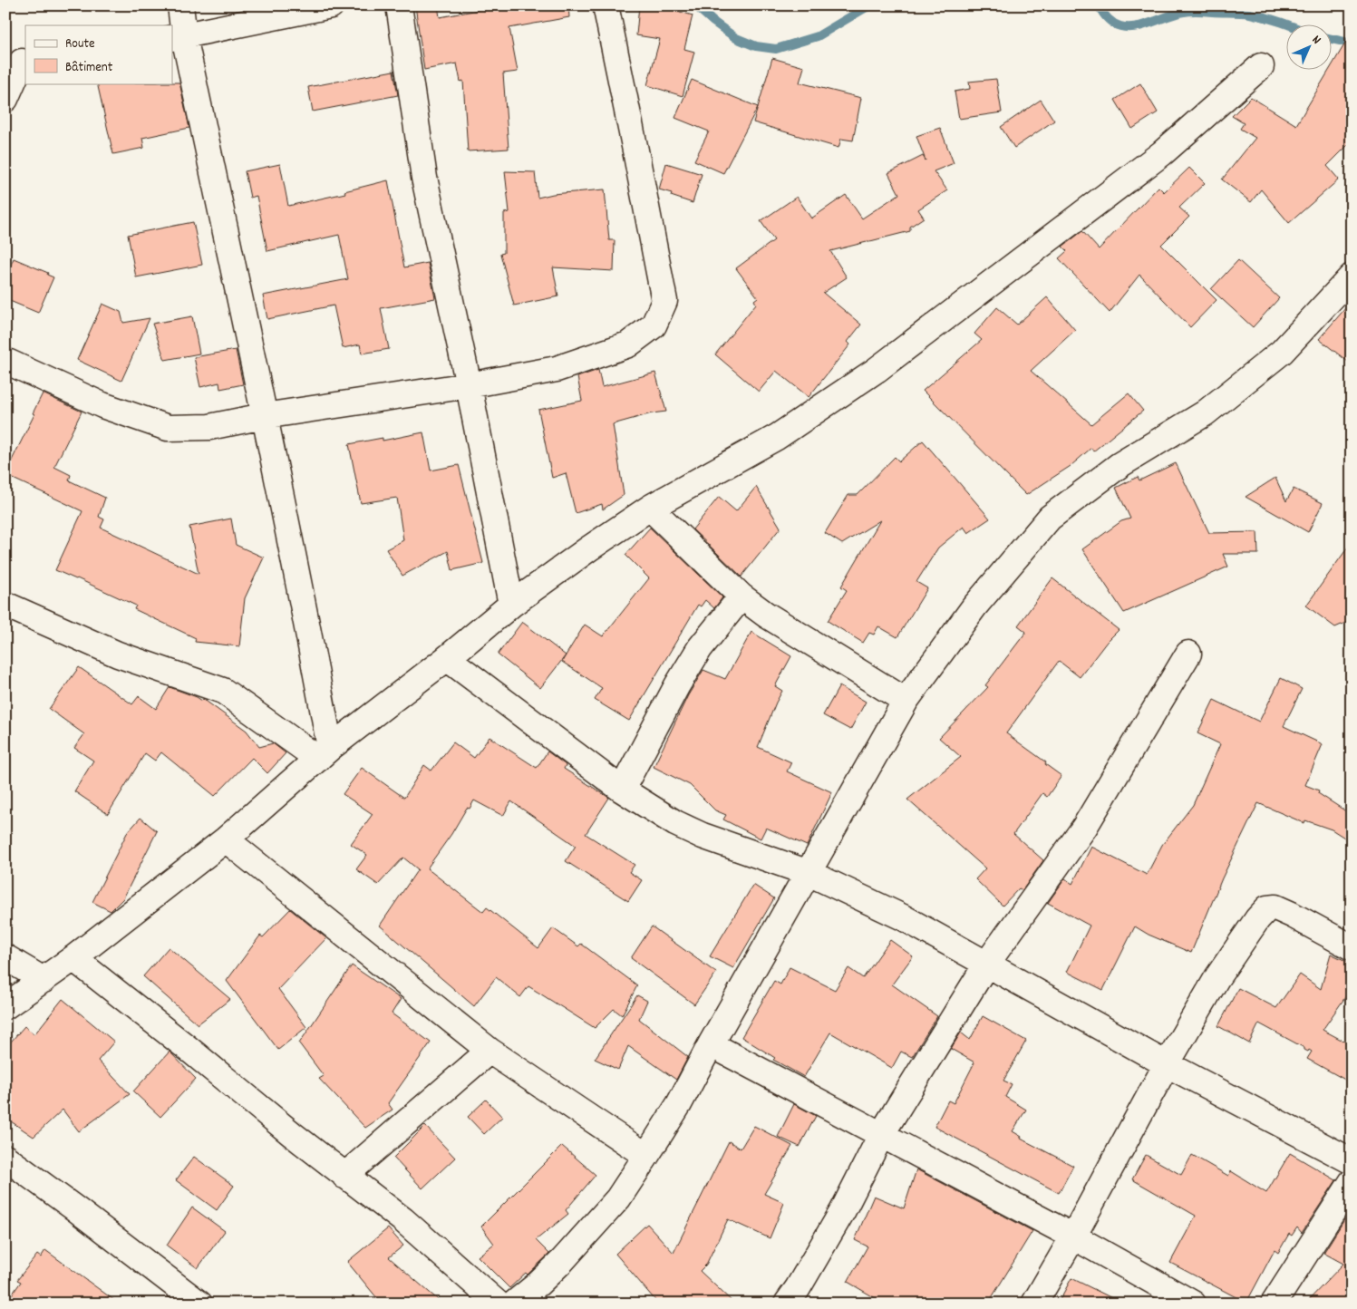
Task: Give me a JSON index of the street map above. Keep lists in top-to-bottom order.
{
  "legend": ["Route", "Bâtiment"],
  "north": "top right"
}
